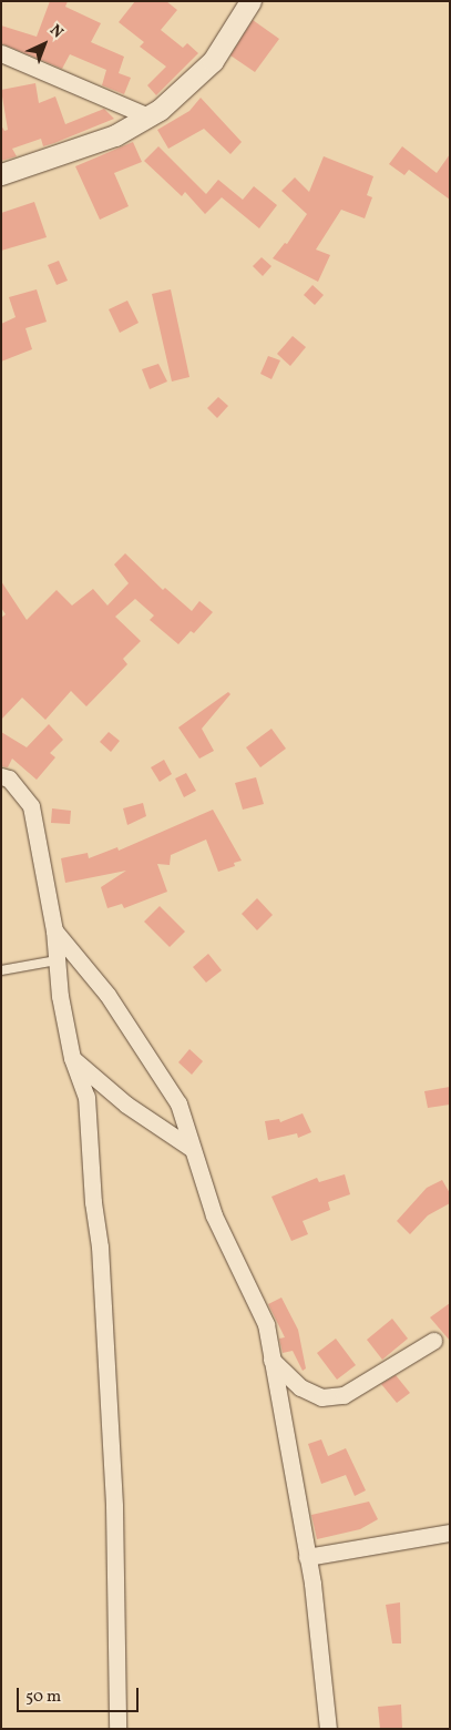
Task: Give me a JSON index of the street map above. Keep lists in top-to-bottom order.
{
  "scale_bar": "50 m",
  "north": "top right"
}
